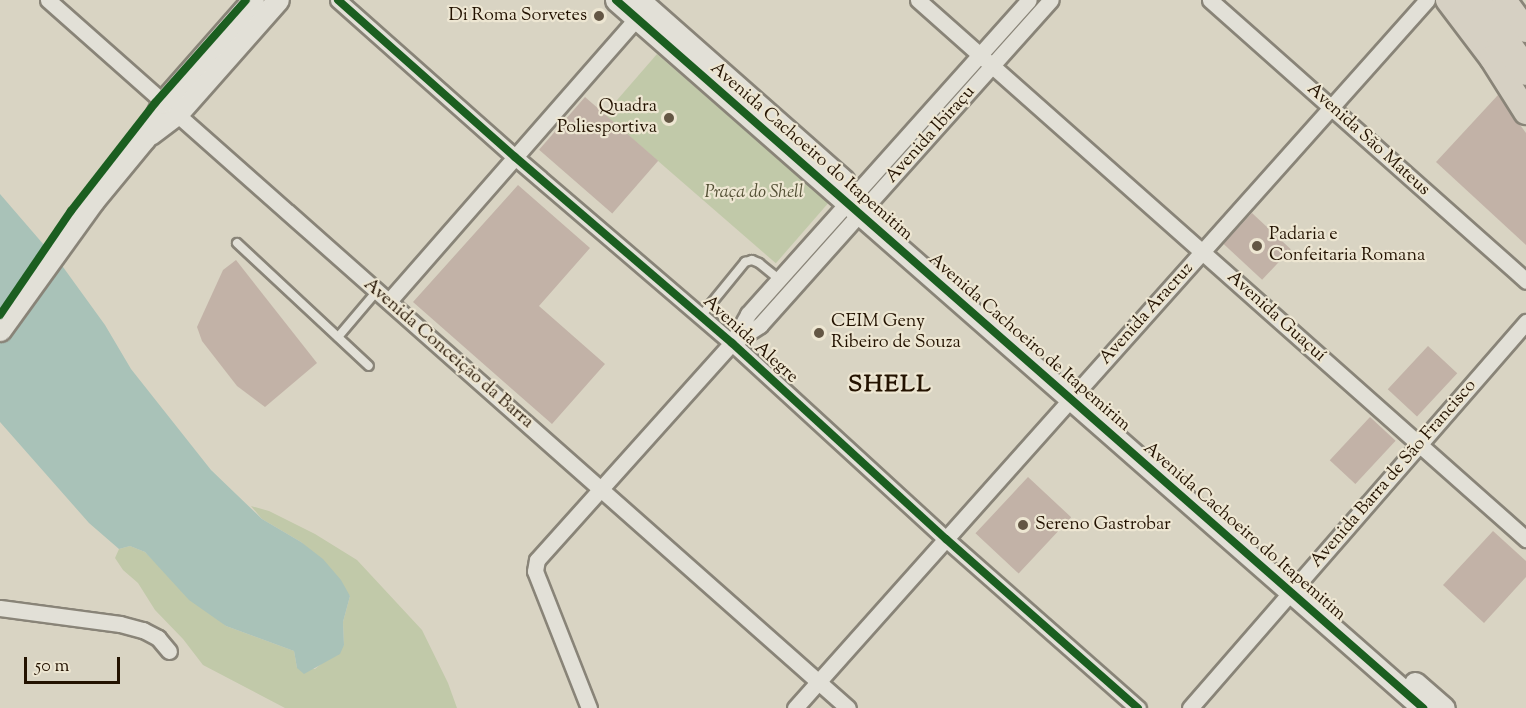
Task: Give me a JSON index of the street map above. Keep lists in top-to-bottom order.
{
  "streets": {
    "street": [
      "Avenida Ibiraçu",
      "Avenida São Mateus",
      "Avenida Cachoeiro do Itapemitim",
      "Avenida Aracruz",
      "Avenida Guaçuí",
      "Avenida Alegre",
      "Avenida Cachoeiro de Itapemirim",
      "Avenida Conceição da Barra",
      "Avenida Barra de São Francisco"
    ]
  },
  "crossings": [
    ["Avenida Ibiraçu", "Avenida Guaçuí"],
    ["Avenida Ibiraçu", "Avenida Alegre"],
    ["Avenida Ibiraçu", "Avenida Cachoeiro de Itapemirim"],
    ["Avenida Ibiraçu", "Avenida Conceição da Barra"],
    ["Avenida São Mateus", "Avenida Aracruz"],
    ["Avenida Cachoeiro do Itapemitim", "Avenida Cachoeiro de Itapemirim"],
    ["Avenida Cachoeiro do Itapemitim", "Avenida Barra de São Francisco"],
    ["Avenida Aracruz", "Avenida Guaçuí"],
    ["Avenida Aracruz", "Avenida Alegre"],
    ["Avenida Aracruz", "Avenida Cachoeiro de Itapemirim"],
    ["Avenida Aracruz", "Avenida Conceição da Barra"],
    ["Avenida Guaçuí", "Avenida Barra de São Francisco"],
    ["Avenida Cachoeiro de Itapemirim", "Avenida Barra de São Francisco"]
  ],
  "districts": ["SHELL"],
  "parks": ["Praça do Shell"],
  "places": [
    "Di Roma Sorvetes",
    "Quadra Poliesportiva",
    "Padaria e Confeitaria Romana",
    "CEIM Geny Ribeiro de Souza",
    "Sereno Gastrobar"
  ],
  "scale_bar": "50 m"
}
